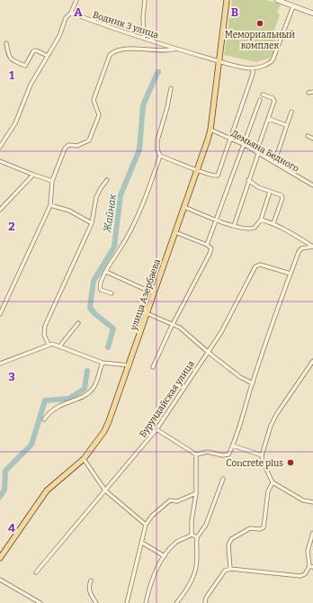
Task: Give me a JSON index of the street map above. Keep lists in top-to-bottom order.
{
  "streets": {
    "main road": ["улица Азербаева"],
    "street": ["Водник 3 улица", "Демьяна Бедного", "Бурундайская улица"]
  },
  "crossings": [
    ["Водник 3 улица", "улица Азербаева"],
    ["Демьяна Бедного", "улица Азербаева"]
  ],
  "water": ["Жайнак"],
  "places": ["Мемориальный комплек", "Concrete plus"],
  "grid": {
    "columns": ["A", "B"],
    "rows": [
      "1",
      "2",
      "3",
      "4"
    ]
  }
}
